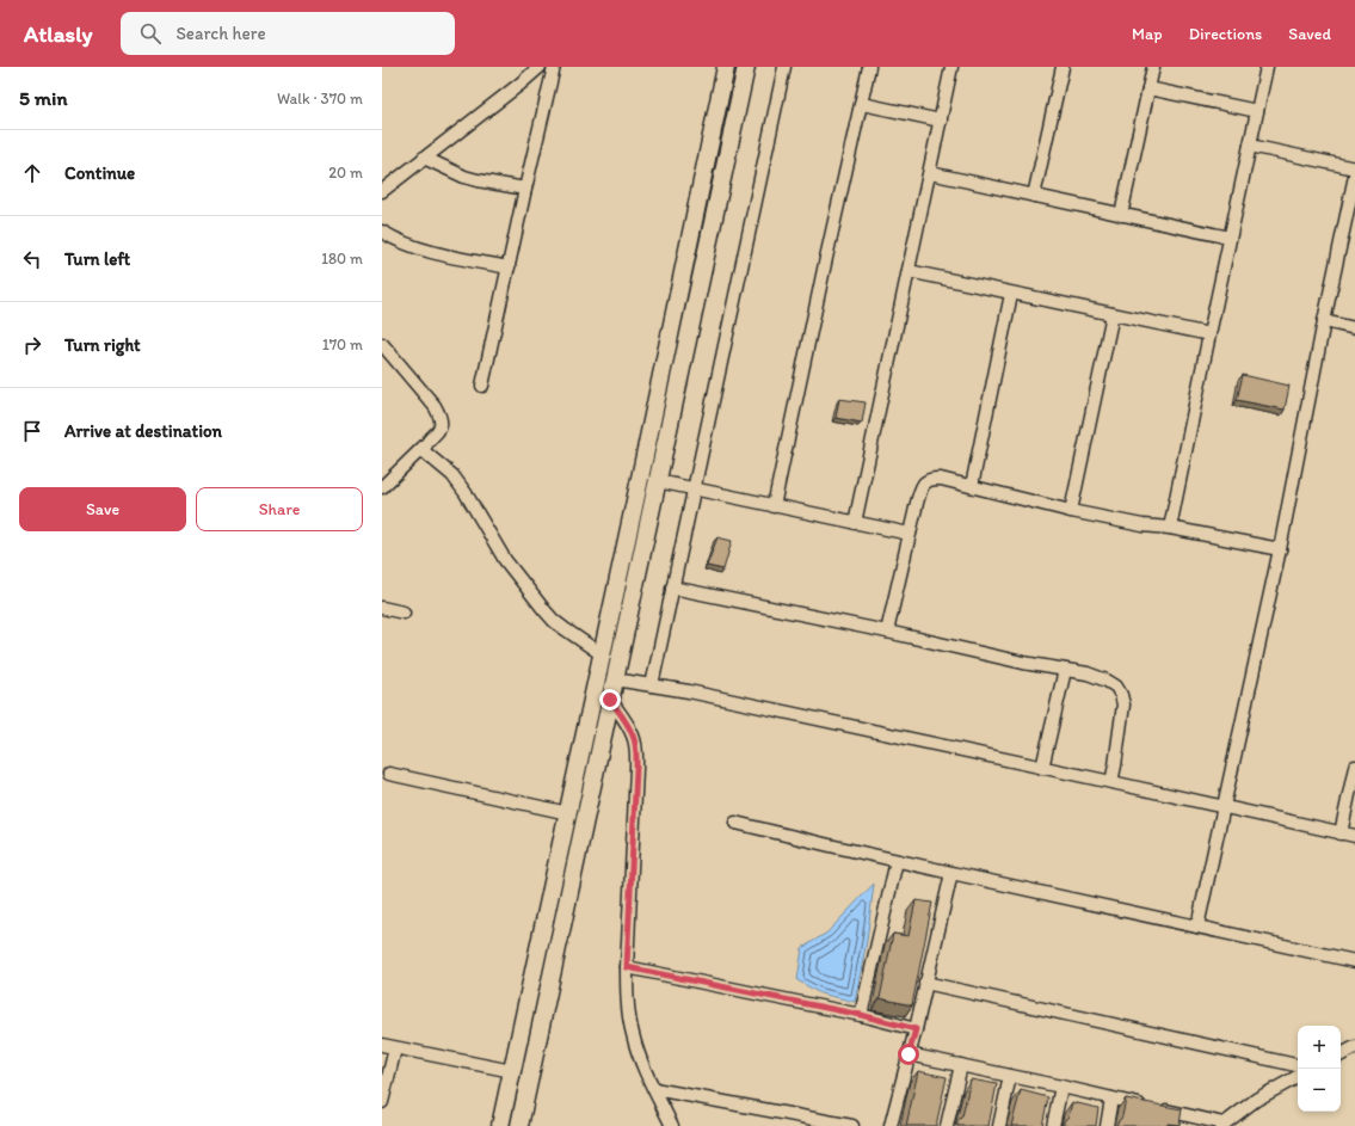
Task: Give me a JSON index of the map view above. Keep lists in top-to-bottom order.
{
  "page": {
    "header": "Atlasly",
    "search": "Search here",
    "nav": ["Map", "Directions", "Saved"],
    "heading": ["5 min", "Walk · 370 m"],
    "list": [
      ["Continue", "20 m"],
      ["Turn left", "180 m"],
      ["Turn right", "170 m"],
      "Arrive at destination"
    ],
    "buttons": ["Save", "Share"],
    "map_buttons": ["+", "−"]
  }
}
